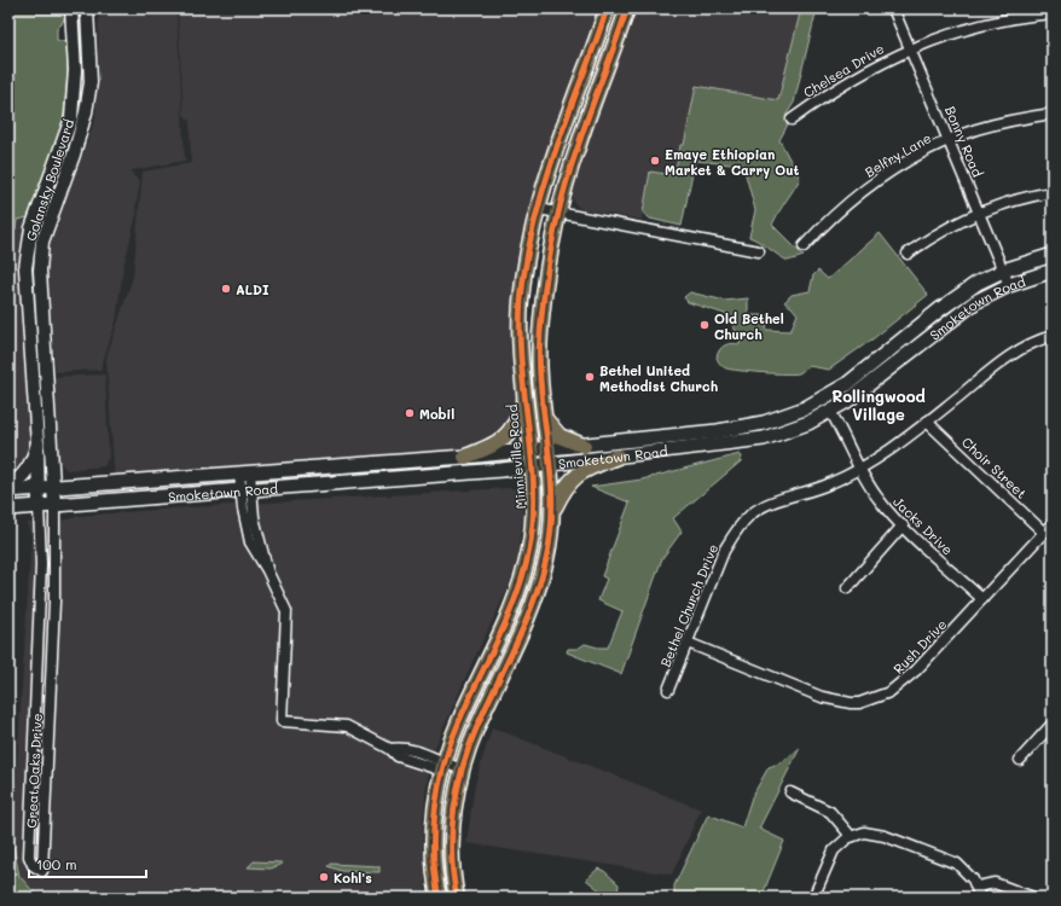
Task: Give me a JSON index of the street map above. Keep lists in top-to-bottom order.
{
  "streets": {
    "main road": ["Smoketown Road", "Minnieville Road"],
    "street": [
      "Chelsea Drive",
      "Bonny Road",
      "Belfry Lane",
      "Golansky Boulevard",
      "Choir Street",
      "Jacks Drive",
      "Bethel Church Drive",
      "Rush Drive",
      "Great Oaks Drive"
    ]
  },
  "crossings": [
    ["Chelsea Drive", "Bonny Road"],
    ["Bonny Road", "Belfry Lane"],
    ["Bonny Road", "Smoketown Road"],
    ["Golansky Boulevard", "Smoketown Road"],
    ["Golansky Boulevard", "Great Oaks Drive"],
    ["Smoketown Road", "Minnieville Road"],
    ["Smoketown Road", "Jacks Drive"],
    ["Smoketown Road", "Great Oaks Drive"],
    ["Choir Street", "Bethel Church Drive"],
    ["Choir Street", "Rush Drive"],
    ["Jacks Drive", "Bethel Church Drive"],
    ["Jacks Drive", "Rush Drive"],
    ["Bethel Church Drive", "Rush Drive"]
  ],
  "districts": ["Rollingwood Village"],
  "places": [
    "Emaye Ethiopian Market & Carry Out",
    "ALDI",
    "Old Bethel Church",
    "Bethel United Methodist Church",
    "Mobil",
    "Kohl's"
  ],
  "scale_bar": "100 m"
}
